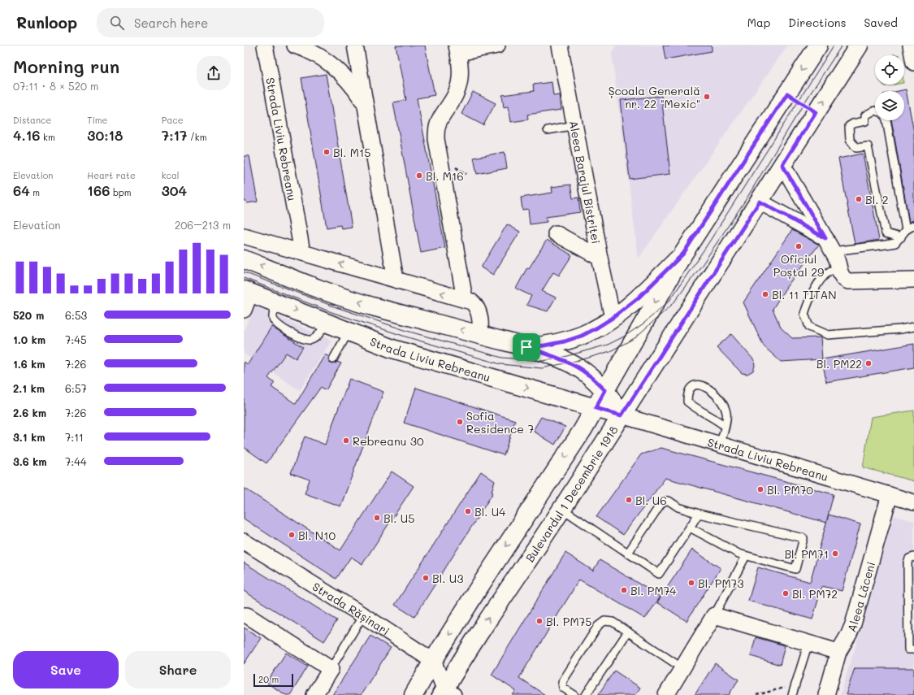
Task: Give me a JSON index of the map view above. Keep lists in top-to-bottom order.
{
  "streets": {
    "main road": ["Strada Liviu Rebreanu", "Bulevardul 1 Decembrie 1918"],
    "street": ["Aleea Barajul Bistriței", "Aleea Lăceni", "Strada Rășinari"]
  },
  "crossings": [
    ["Strada Liviu Rebreanu", "Bulevardul 1 Decembrie 1918"],
    ["Strada Liviu Rebreanu", "Aleea Lăceni"]
  ],
  "places": [
    "Școala Generală nr. 22 \"Mexic\"",
    "Bl. M15",
    "Bl. M16",
    "Bl. 2",
    "Oficiul Poștal 29",
    "Bl. 11 TITAN",
    "Bl. PM22",
    "Sofia Residence 7",
    "Rebreanu 30",
    "Bl. PM70",
    "Bl. U6",
    "Bl. U4",
    "Bl. U5",
    "Bl. N10",
    "Bl. PM71",
    "Bl. U3",
    "Bl. PM73",
    "Bl. PM74",
    "Bl. PM72",
    "Bl. PM75"
  ],
  "scale_bar": "20 m",
  "page": {
    "header": "Runloop",
    "search": "Search here",
    "nav": ["Map", "Directions", "Saved"],
    "heading": ["Morning run", "07:11 · 8 × 520 m"],
    "stats": [
      ["Distance", "4.16 km"],
      ["Time", "30:18"],
      ["Pace", "7:17 /km"],
      ["Elevation", "64 m"],
      ["Heart rate", "166 bpm"],
      ["kcal", "304"]
    ],
    "chart": ["Elevation", "206–213 m"],
    "list": [
      {
        "name": "520 m",
        "note": "6:53"
      },
      {
        "name": "1.0 km",
        "note": "7:45"
      },
      {
        "name": "1.6 km",
        "note": "7:26"
      },
      {
        "name": "2.1 km",
        "note": "6:57"
      },
      {
        "name": "2.6 km",
        "note": "7:26"
      },
      {
        "name": "3.1 km",
        "note": "7:11"
      },
      {
        "name": "3.6 km",
        "note": "7:44"
      }
    ],
    "buttons": ["Save", "Share"],
    "scale": "20 m"
  }
}
